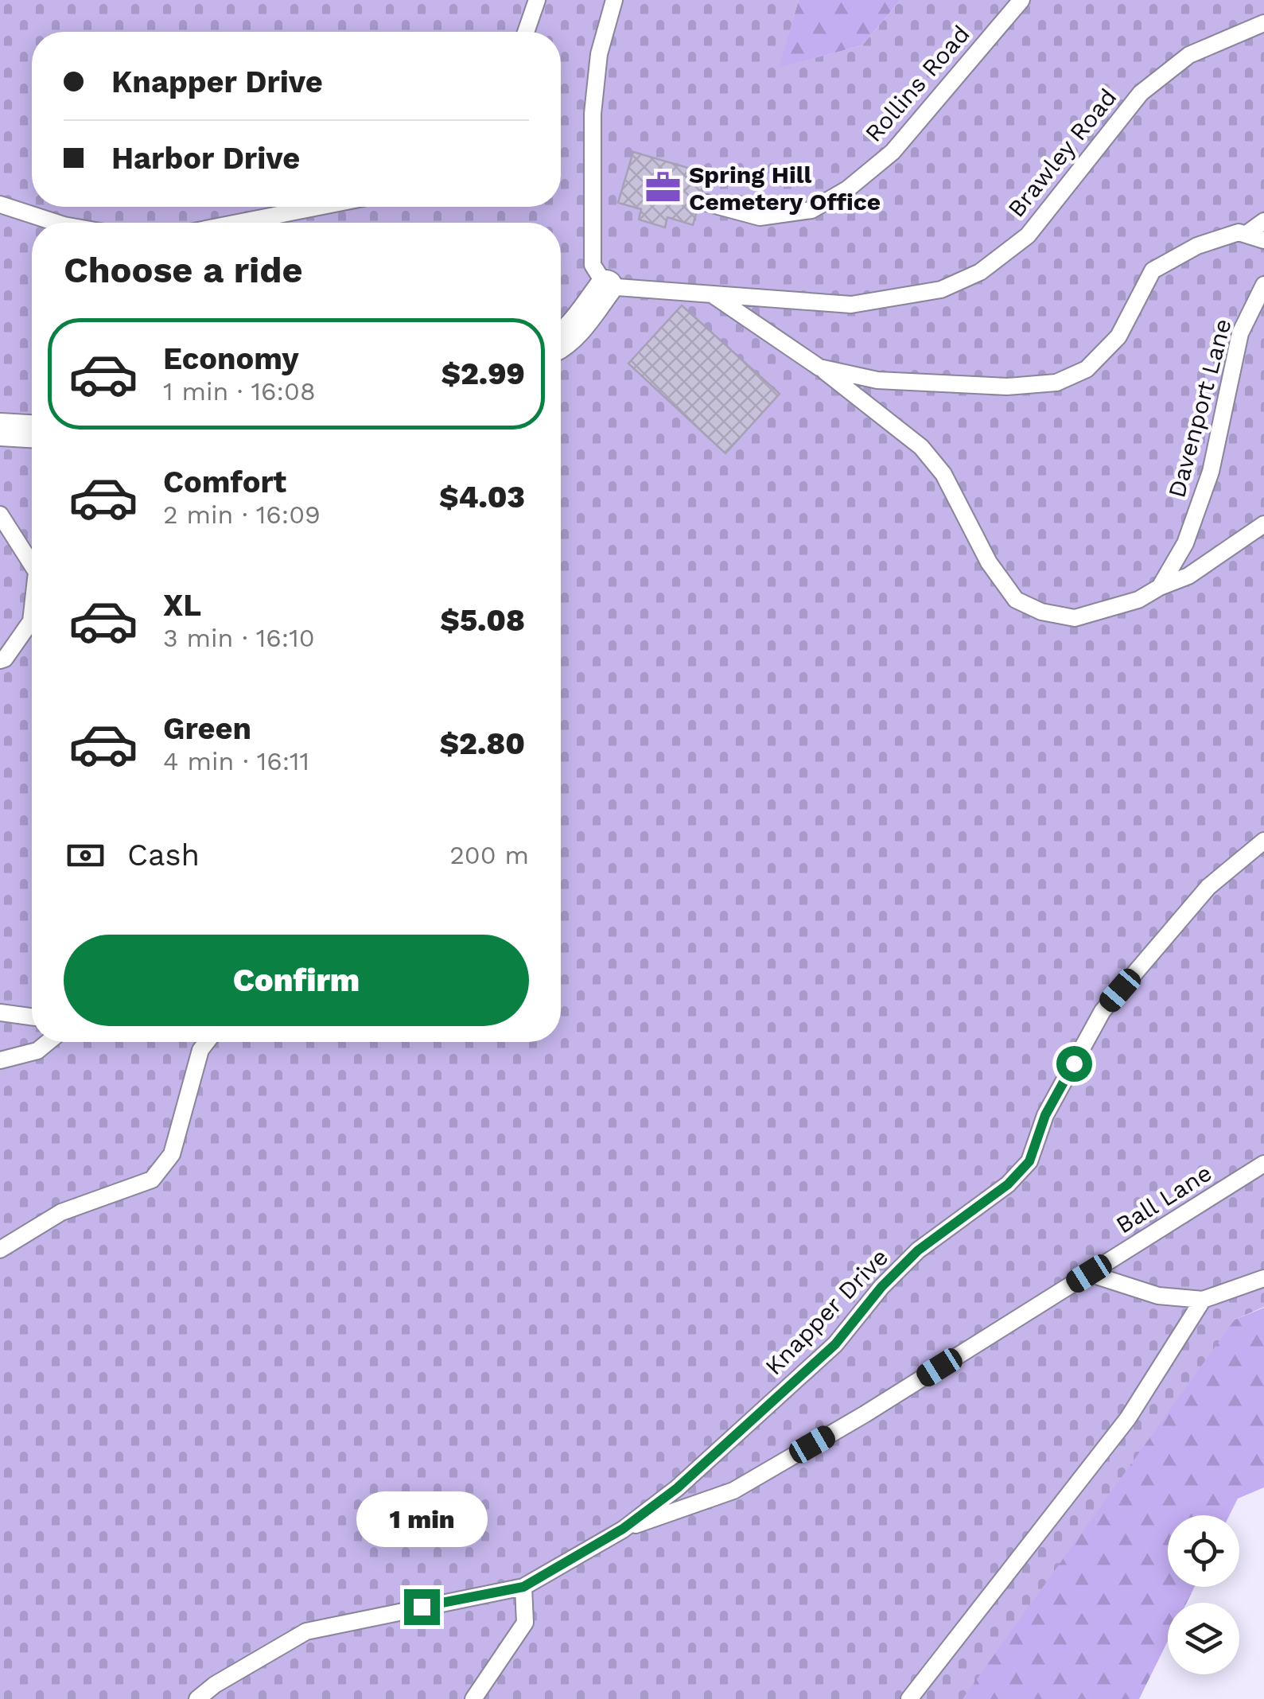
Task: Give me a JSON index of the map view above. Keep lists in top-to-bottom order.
{
  "streets": {
    "lane": [
      "Rollins Road",
      "Brawley Road",
      "Davenport Lane",
      "Ball Lane",
      "Knapper Drive"
    ]
  },
  "crossings": [
    ["Ball Lane", "Knapper Drive"]
  ],
  "places": {
    "office": ["Spring Hill Cemetery Office"]
  },
  "page": {
    "banner": ["Knapper Drive", "Harbor Drive"],
    "heading": "Choose a ride",
    "list": [
      {
        "name": "Economy",
        "note": "1 min · 16:08",
        "value": "$2.99"
      },
      {
        "name": "Comfort",
        "note": "2 min · 16:09",
        "value": "$4.03"
      },
      {
        "name": "XL",
        "note": "3 min · 16:10",
        "value": "$5.08"
      },
      {
        "name": "Green",
        "note": "4 min · 16:11",
        "value": "$2.80"
      }
    ],
    "pay": ["Cash", "200 m"],
    "buttons": "Confirm",
    "bubble": "1 min"
  }
}
